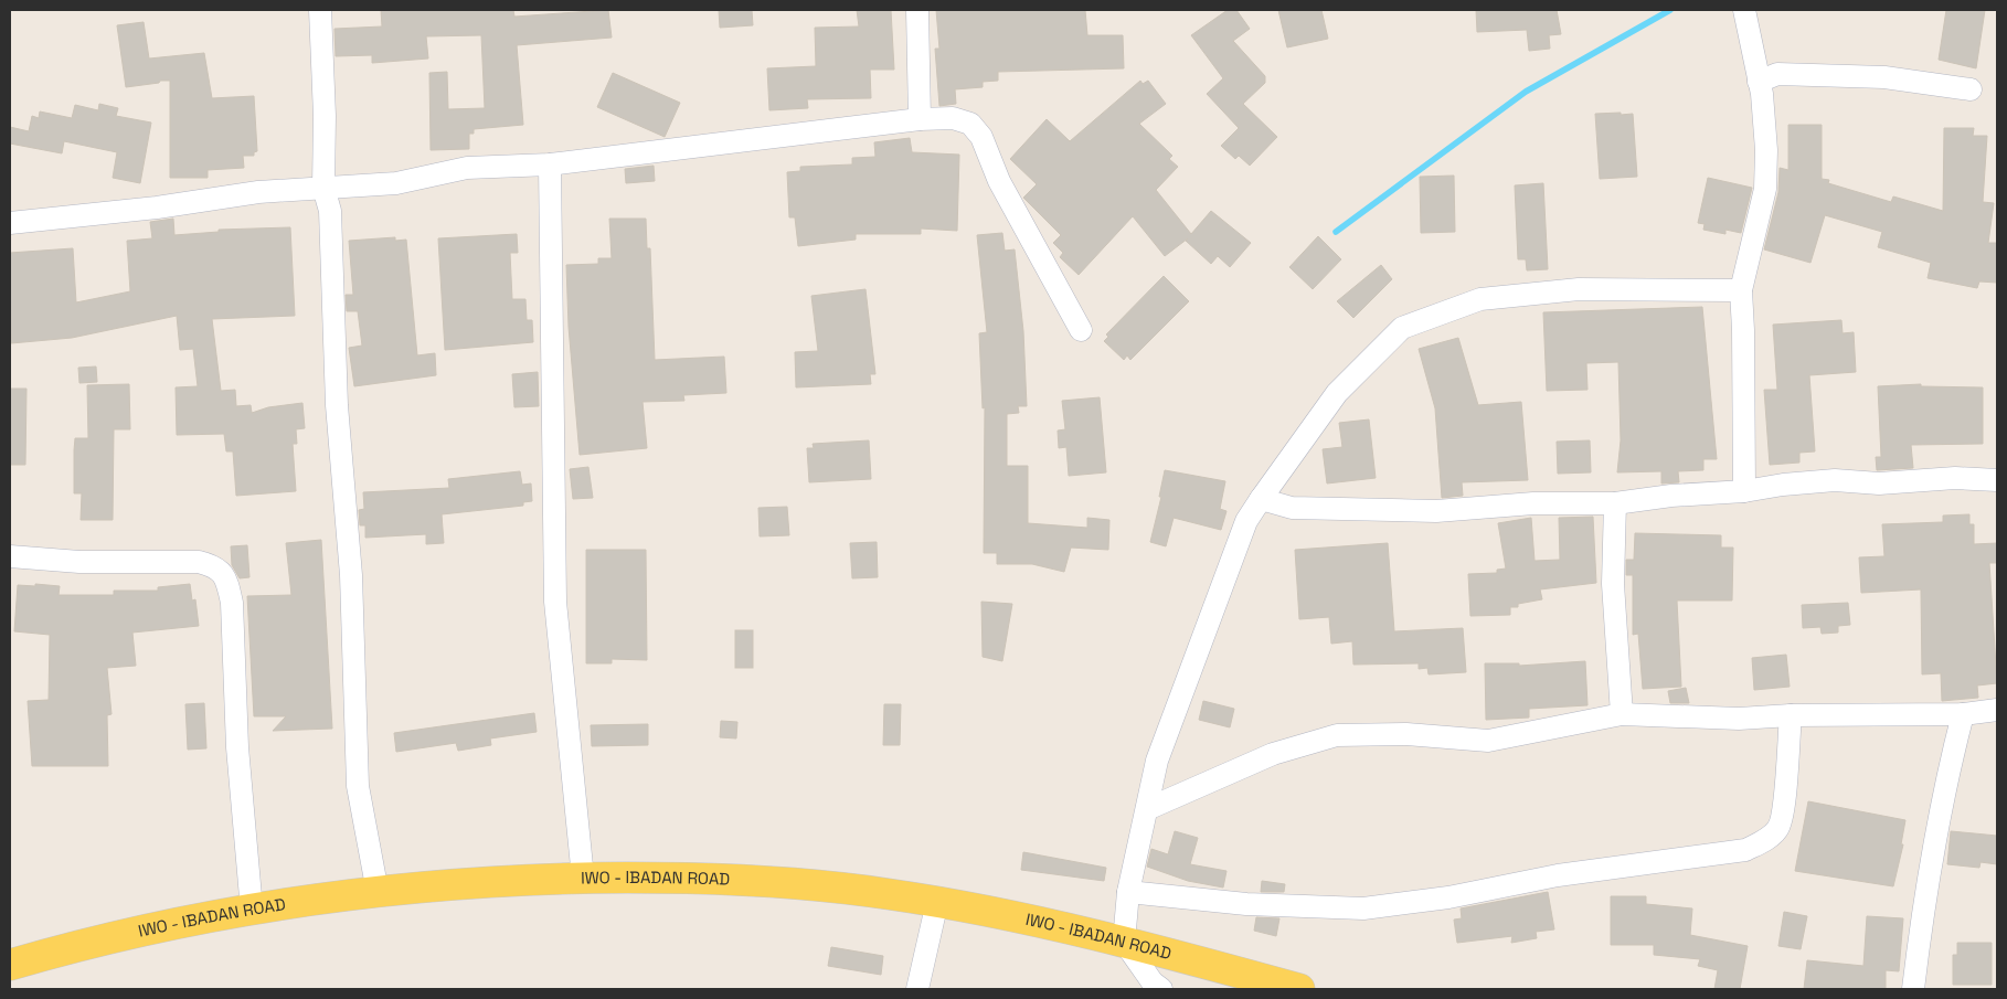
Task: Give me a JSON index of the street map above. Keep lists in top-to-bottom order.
{
  "streets": {
    "main road": ["IWO - IBADAN ROAD"]
  }
}
